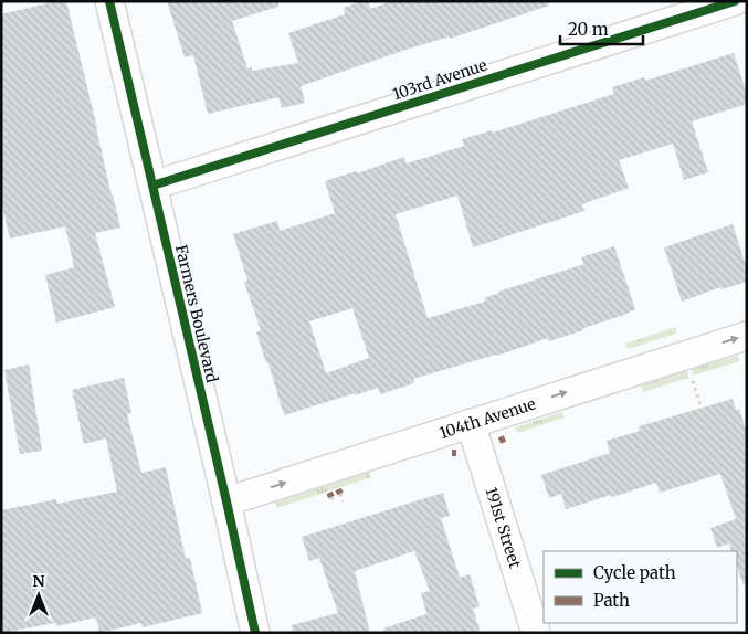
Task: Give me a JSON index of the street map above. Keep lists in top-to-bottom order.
{
  "streets": {
    "street": [
      "103rd Avenue",
      "Farmers Boulevard",
      "104th Avenue",
      "191st Street"
    ]
  },
  "crossings": [
    ["103rd Avenue", "Farmers Boulevard"],
    ["Farmers Boulevard", "104th Avenue"],
    ["104th Avenue", "191st Street"]
  ],
  "one_way": ["104th Avenue"],
  "legend": ["Cycle path", "Path"],
  "scale_bar": "20 m",
  "north": "top"
}
